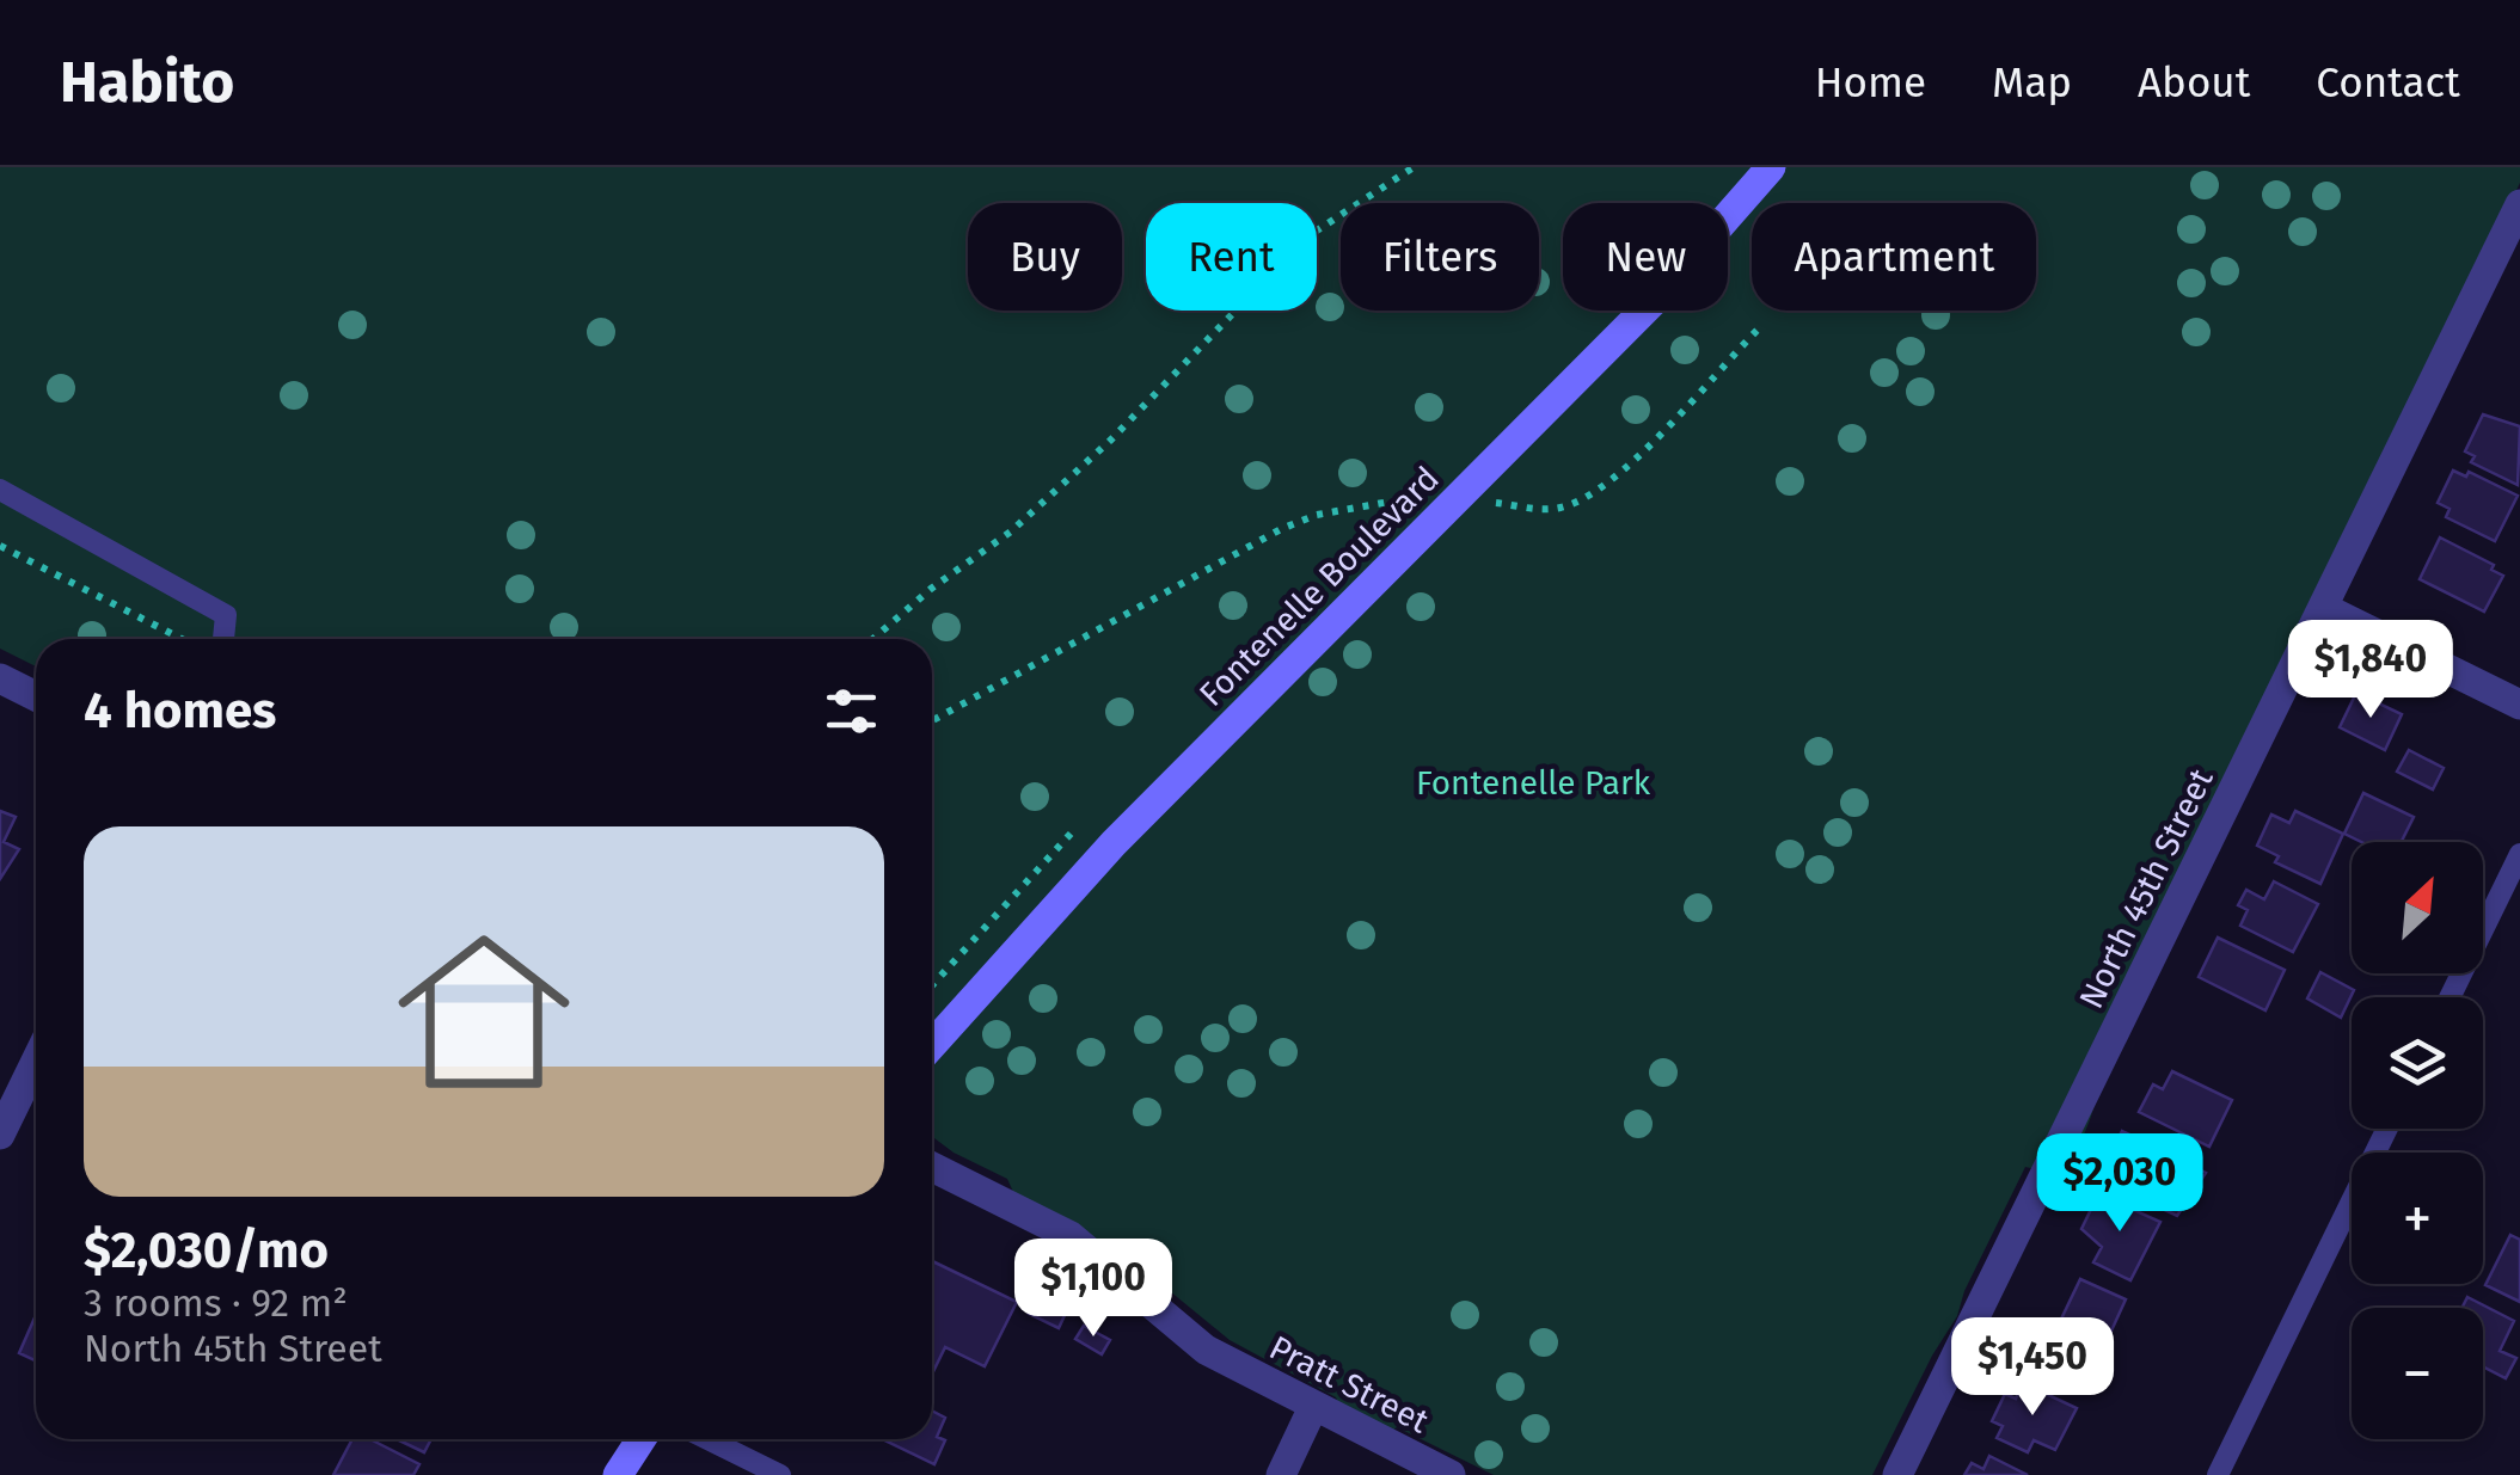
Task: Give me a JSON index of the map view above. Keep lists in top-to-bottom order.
{
  "streets": {
    "main road": ["Fontenelle Boulevard"],
    "street": ["North 45th Street", "Pratt Street"]
  },
  "parks": ["Fontenelle Park"],
  "north": "top right",
  "page": {
    "header": "Habito",
    "nav": [
      "Home",
      "Map",
      "About",
      "Contact"
    ],
    "chip": [
      "Buy",
      "Rent",
      "Filters",
      "New",
      "Apartment"
    ],
    "price": [
      "$1,840",
      "$2,030",
      "$1,100",
      "$1,450"
    ],
    "heading": "4 homes",
    "list": [
      {
        "name": "$2,030/mo",
        "note": "3 rooms · 92 m² · North 45th Street"
      }
    ],
    "map_buttons": ["+", "−"]
  }
}
